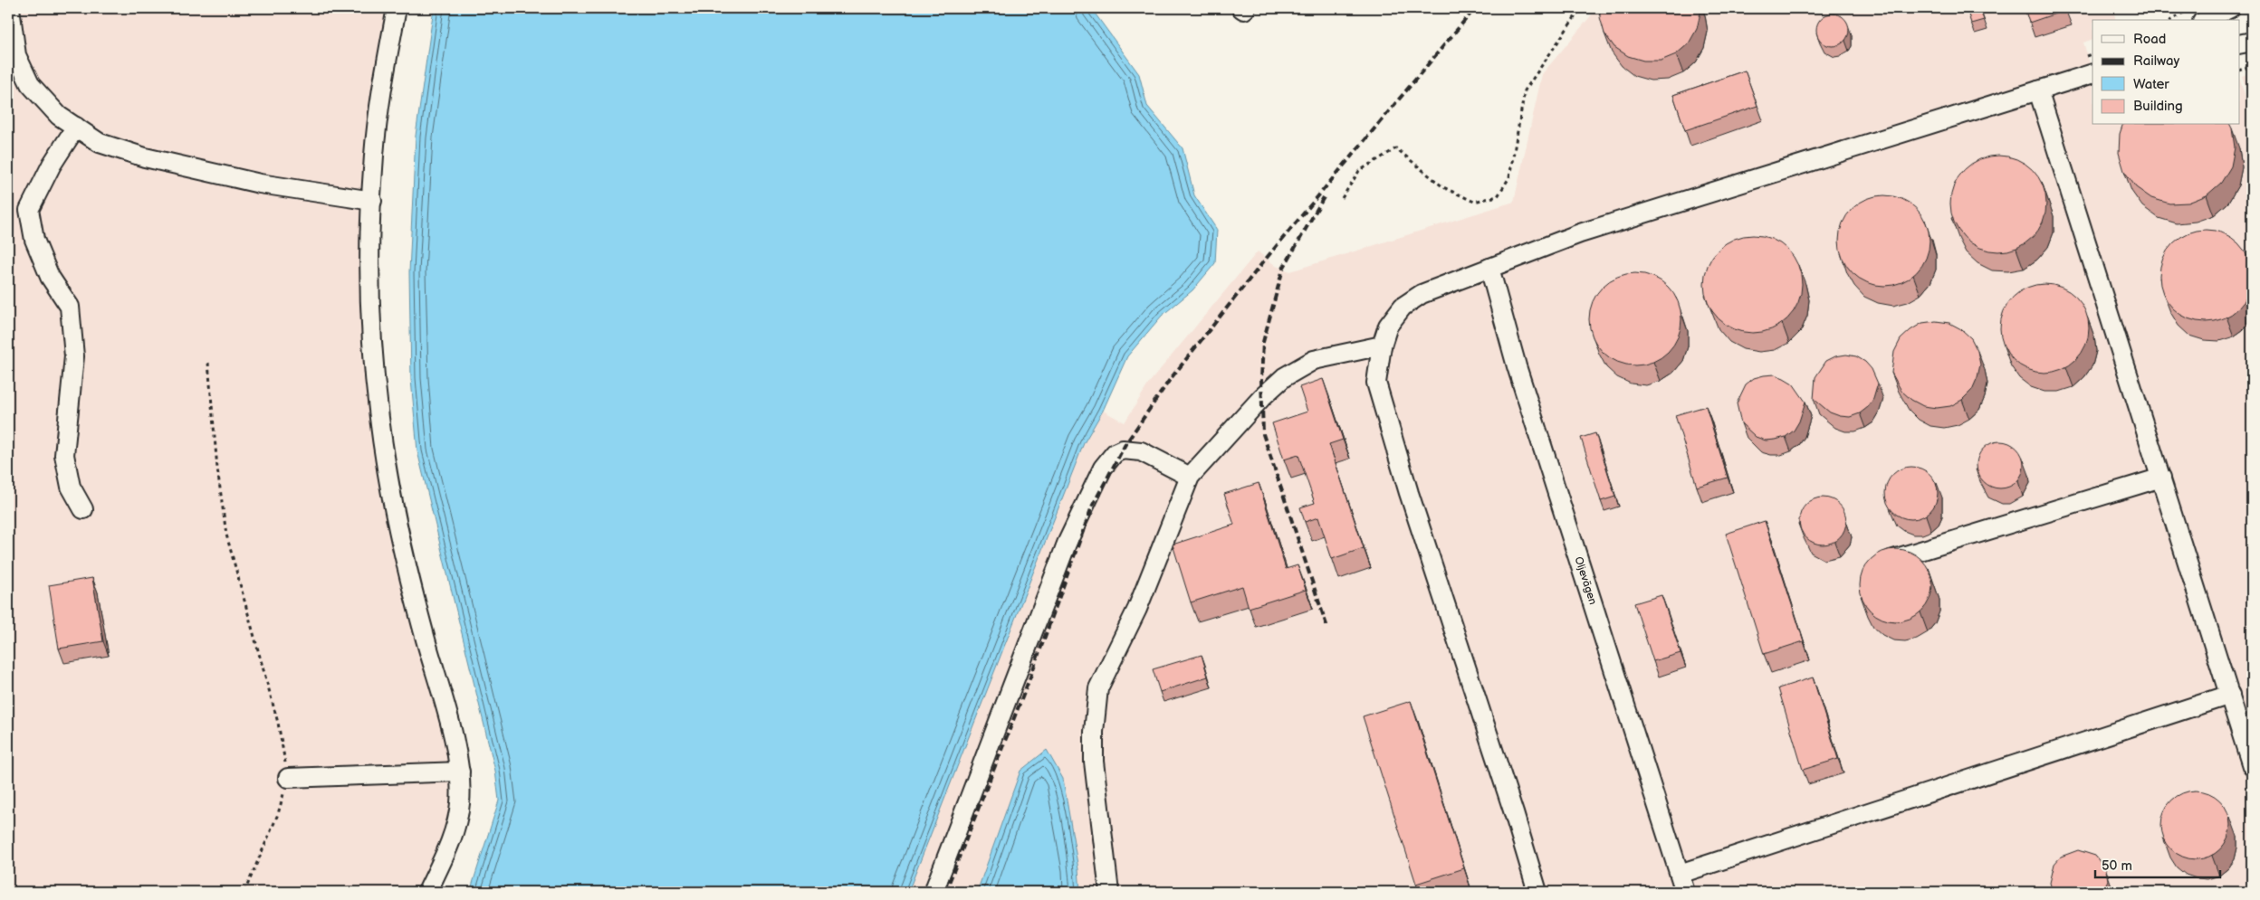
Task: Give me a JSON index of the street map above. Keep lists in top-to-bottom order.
{
  "streets": {
    "street": ["Oljevägen"]
  },
  "legend": [
    "Road",
    "Railway",
    "Water",
    "Building"
  ],
  "scale_bar": "50 m"
}
